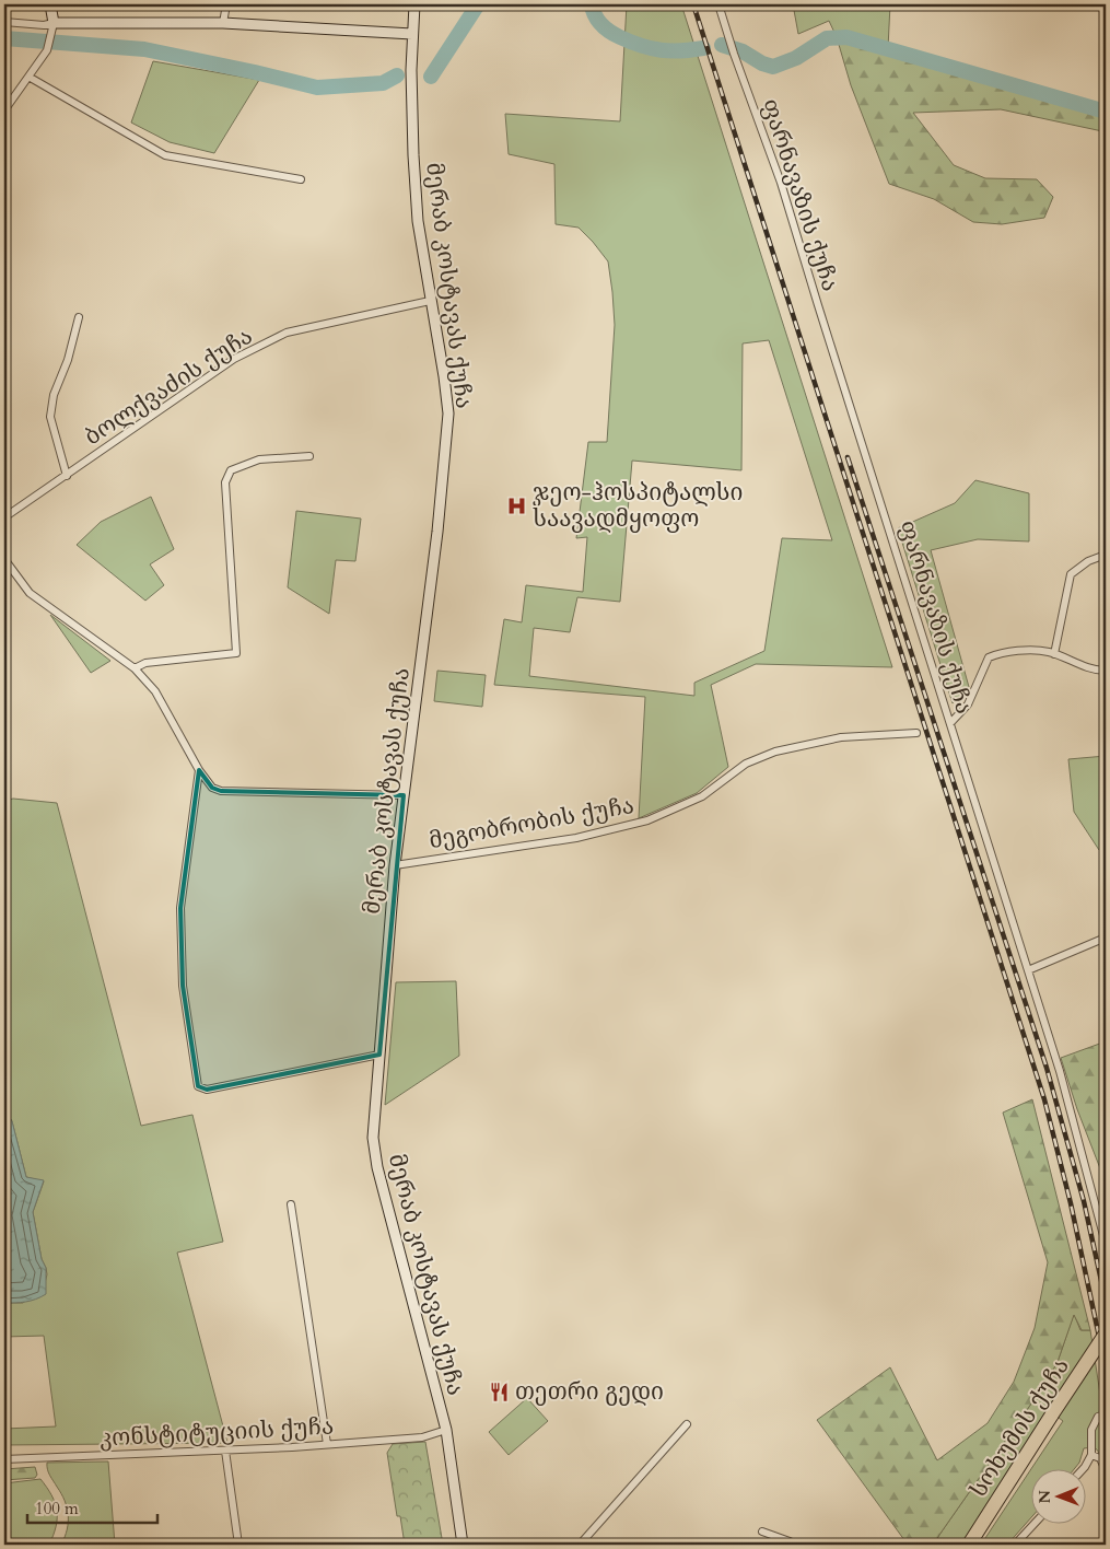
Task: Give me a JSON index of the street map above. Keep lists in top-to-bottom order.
{
  "streets": {
    "highway": ["სოხუმის ქუჩა"],
    "main road": ["მერაბ კოსტავას ქუჩა"],
    "street": [
      "ფარნავაზის ქუჩა",
      "ბოლქვაძის ქუჩა",
      "მეგობრობის ქუჩა",
      "კონსტიტუციის ქუჩა"
    ]
  },
  "crossings": [
    ["მერაბ კოსტავას ქუჩა", "ბოლქვაძის ქუჩა"],
    ["მერაბ კოსტავას ქუჩა", "მეგობრობის ქუჩა"],
    ["მერაბ კოსტავას ქუჩა", "კონსტიტუციის ქუჩა"]
  ],
  "places": {
    "hospital": ["ჯეო-ჰოსპიტალსი საავადმყოფო"],
    "restaurant": ["თეთრი გედი"]
  },
  "scale_bar": "100 m",
  "north": "left"
}
